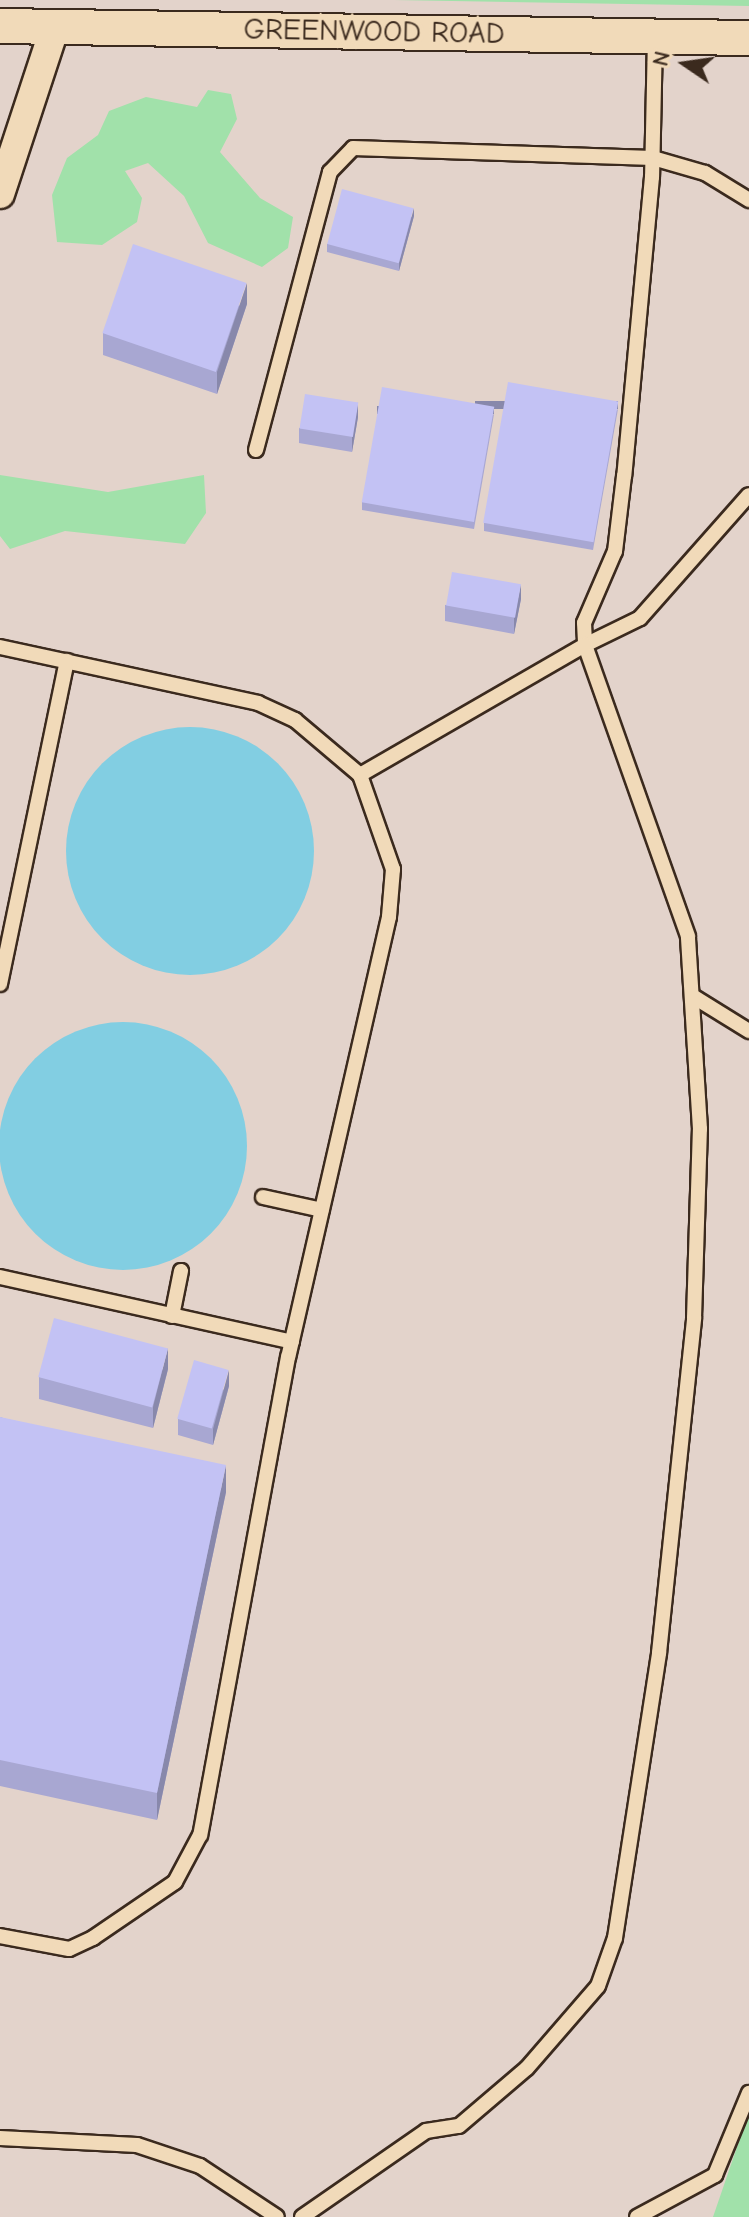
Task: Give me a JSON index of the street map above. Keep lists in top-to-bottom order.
{
  "streets": {
    "street": ["GREENWOOD ROAD"]
  },
  "north": "left"
}
